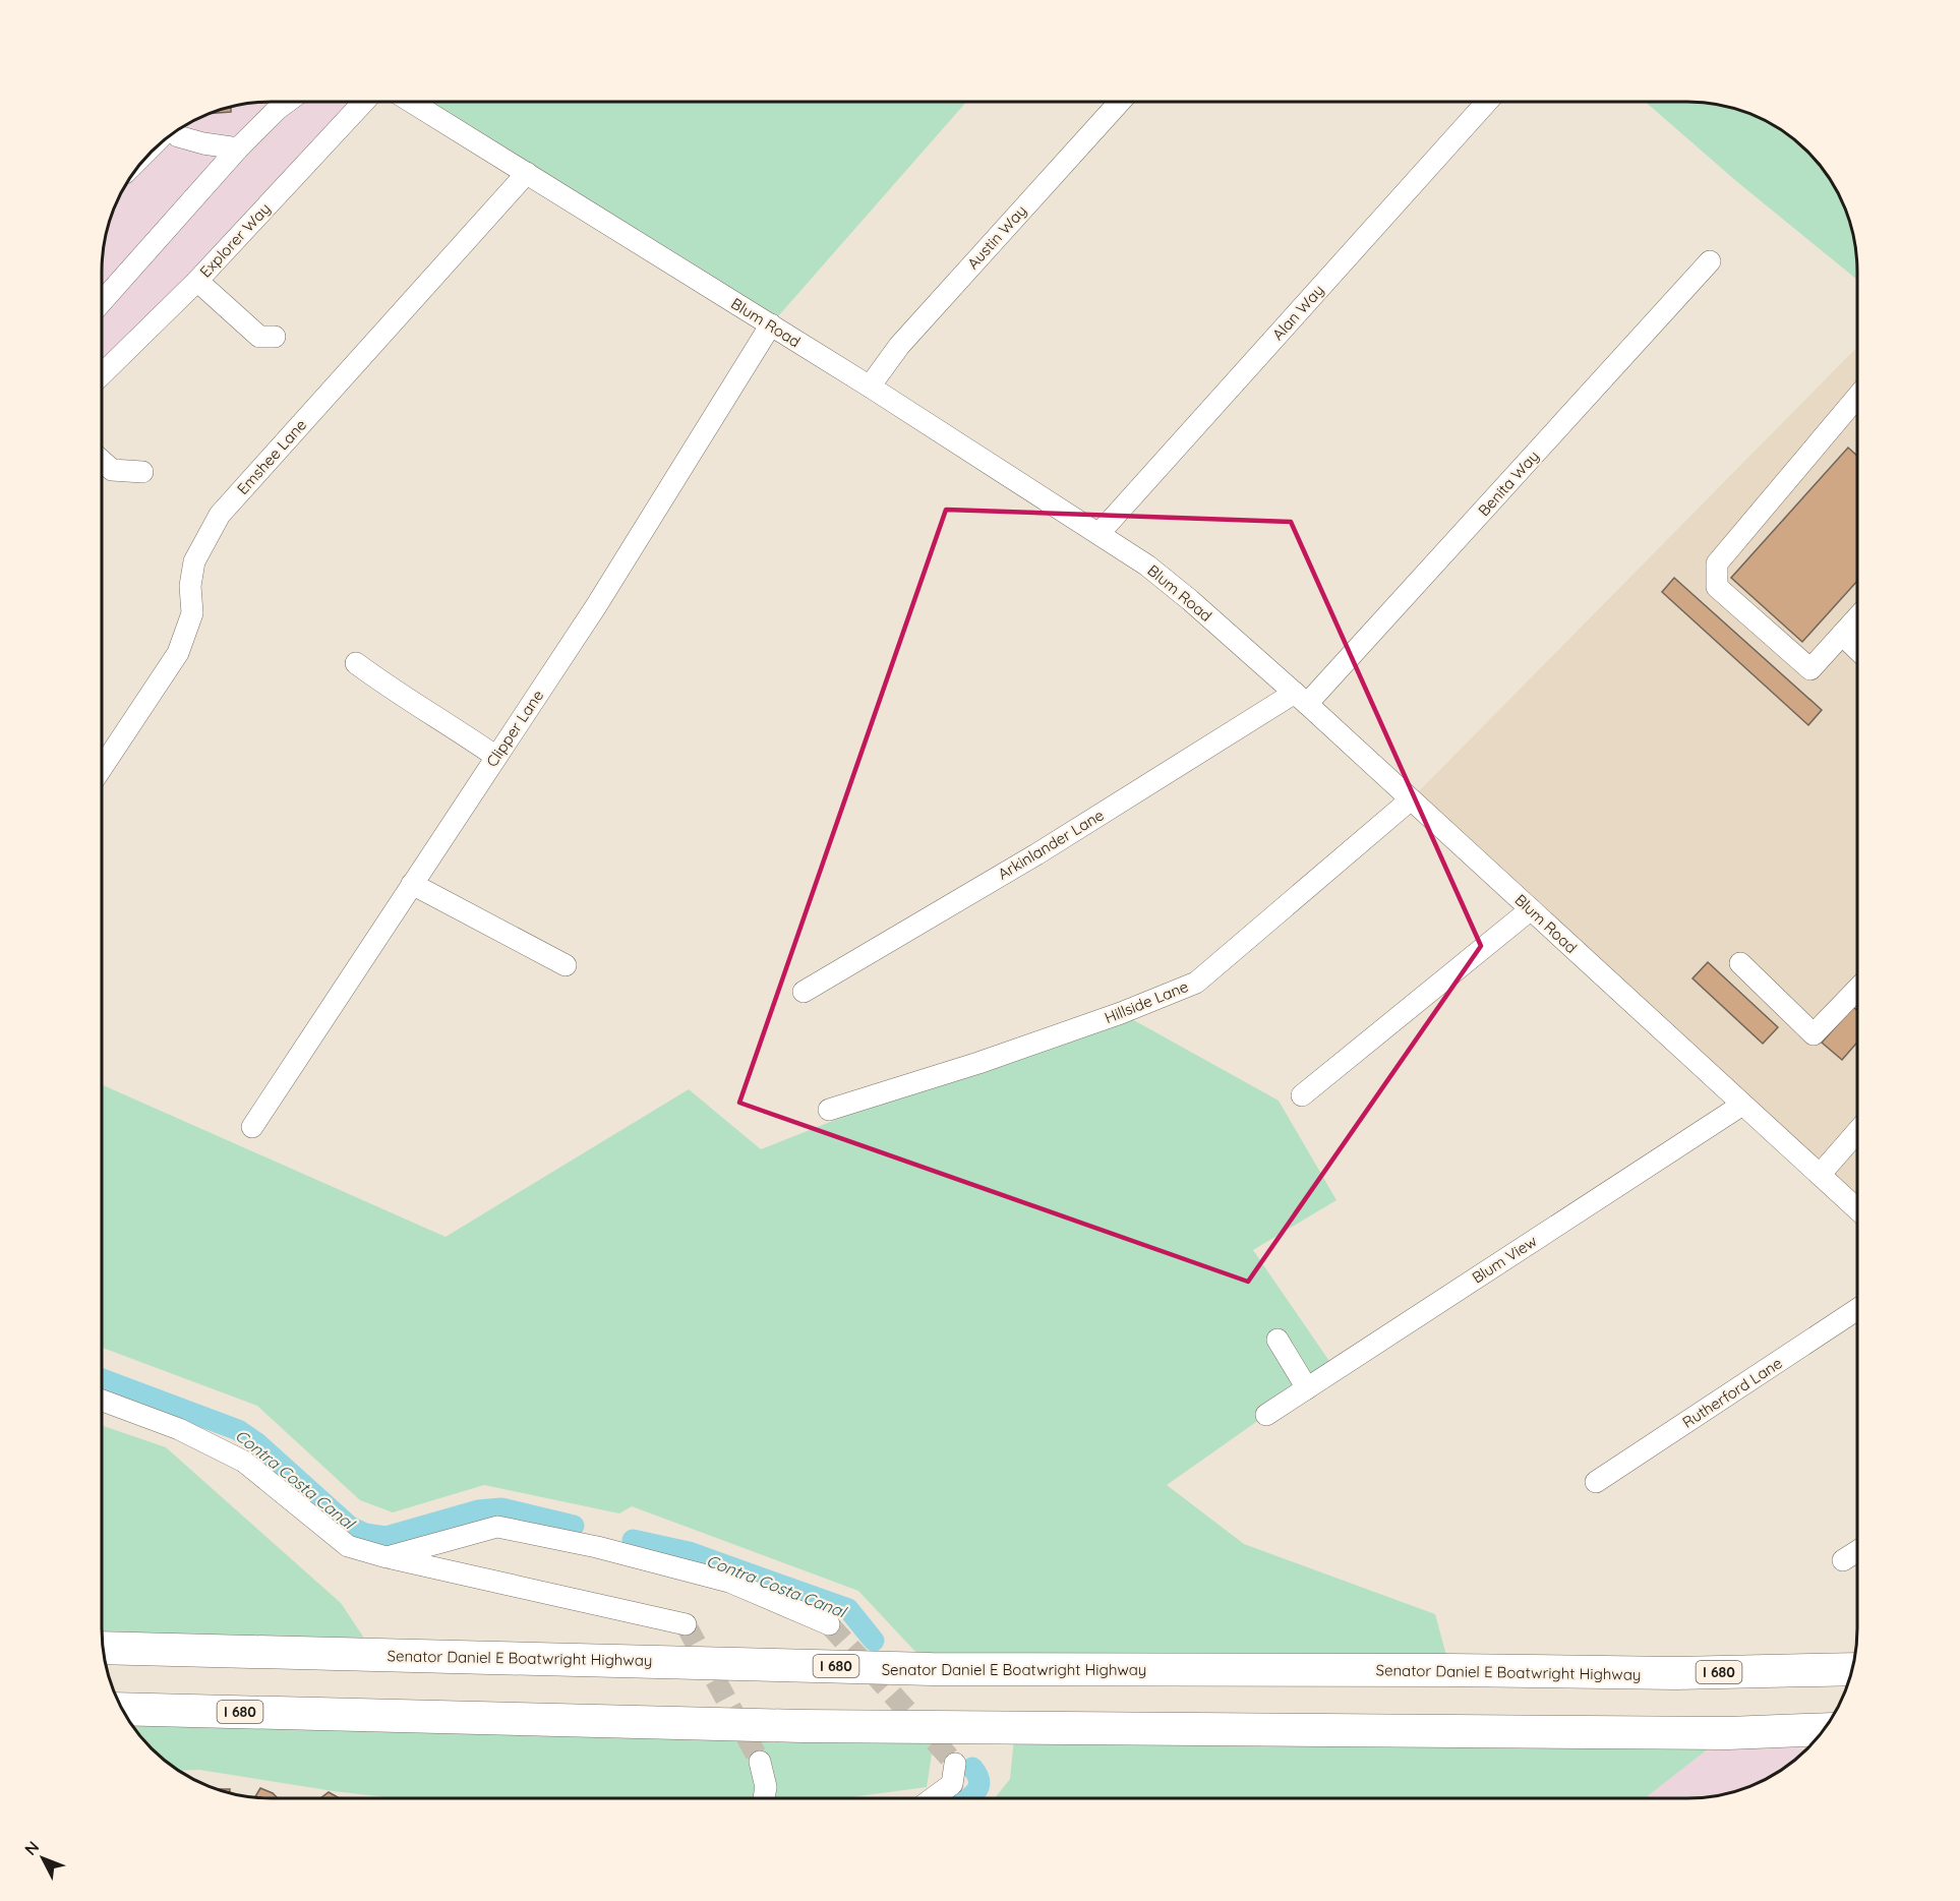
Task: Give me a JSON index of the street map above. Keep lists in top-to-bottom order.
{
  "streets": {
    "highway": ["Senator Daniel E Boatwright Highway", "I 680"],
    "street": [
      "Austin Way",
      "Explorer Way",
      "Alan Way",
      "Blum Road",
      "Emshee Lane",
      "Benita Way",
      "Clipper Lane",
      "Arkinlander Lane",
      "Hillside Lane",
      "Blum View",
      "Rutherford Lane"
    ]
  },
  "crossings": [
    ["Austin Way", "Blum Road"],
    ["Alan Way", "Blum Road"],
    ["Blum Road", "Emshee Lane"],
    ["Blum Road", "Benita Way"],
    ["Blum Road", "Clipper Lane"],
    ["Blum Road", "Arkinlander Lane"],
    ["Blum Road", "Hillside Lane"],
    ["Blum Road", "Blum View"],
    ["Benita Way", "Arkinlander Lane"]
  ],
  "water": ["Contra Costa Canal"],
  "north": "top left"
}
